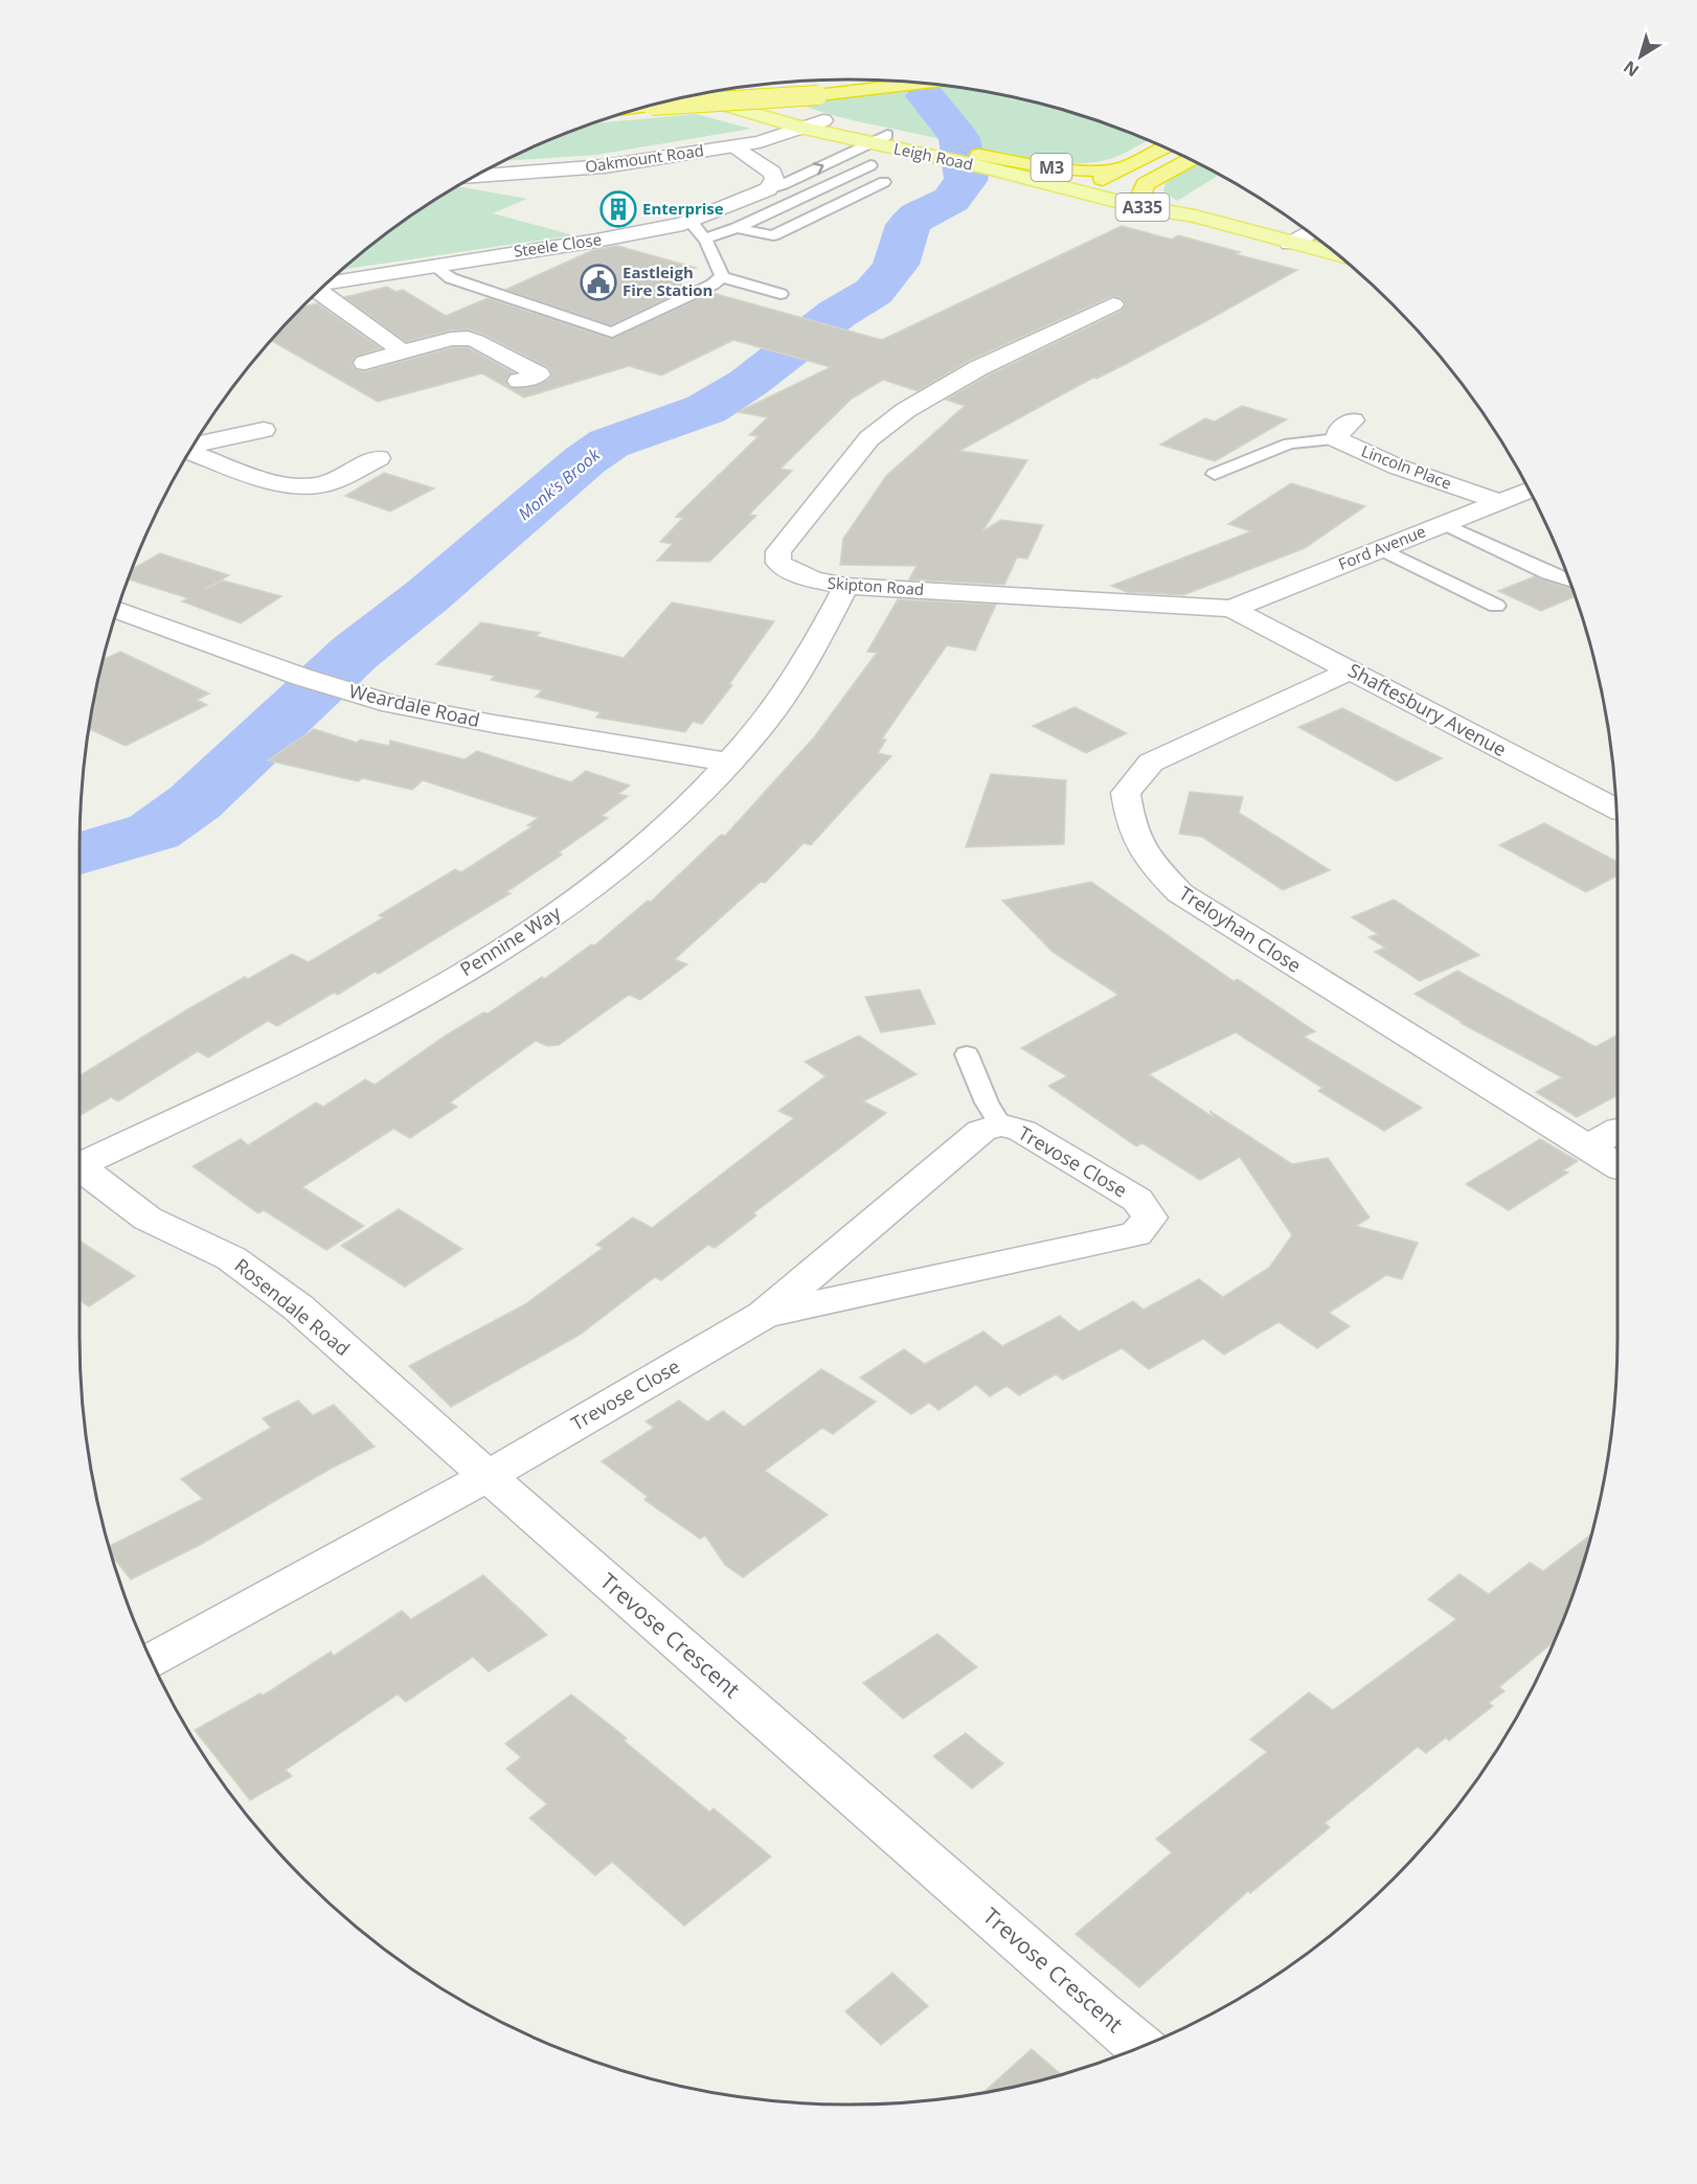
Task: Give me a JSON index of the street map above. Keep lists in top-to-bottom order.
{
  "streets": {
    "highway": ["M3"],
    "main road": ["Leigh Road", "A335"],
    "street": [
      "Oakmount Road",
      "Steele Close",
      "Lincoln Place",
      "Ford Avenue",
      "Skipton Road",
      "Weardale Road",
      "Shaftesbury Avenue",
      "Treloyhan Close",
      "Pennine Way",
      "Trevose Close",
      "Rosendale Road",
      "Trevose Crescent"
    ]
  },
  "crossings": [
    ["Leigh Road", "Oakmount Road"],
    ["Leigh Road", "M3"],
    ["Lincoln Place", "Ford Avenue"],
    ["Ford Avenue", "Skipton Road"],
    ["Ford Avenue", "Shaftesbury Avenue"],
    ["Skipton Road", "Shaftesbury Avenue"],
    ["Skipton Road", "Pennine Way"],
    ["Weardale Road", "Pennine Way"],
    ["Shaftesbury Avenue", "Treloyhan Close"],
    ["Trevose Close", "Rosendale Road"],
    ["Trevose Close", "Trevose Crescent"],
    ["Rosendale Road", "Trevose Crescent"]
  ],
  "water": ["Monk's Brook"],
  "places": {
    "building": ["Enterprise"],
    "public building": ["Eastleigh Fire Station"]
  },
  "north": "bottom left"
}
